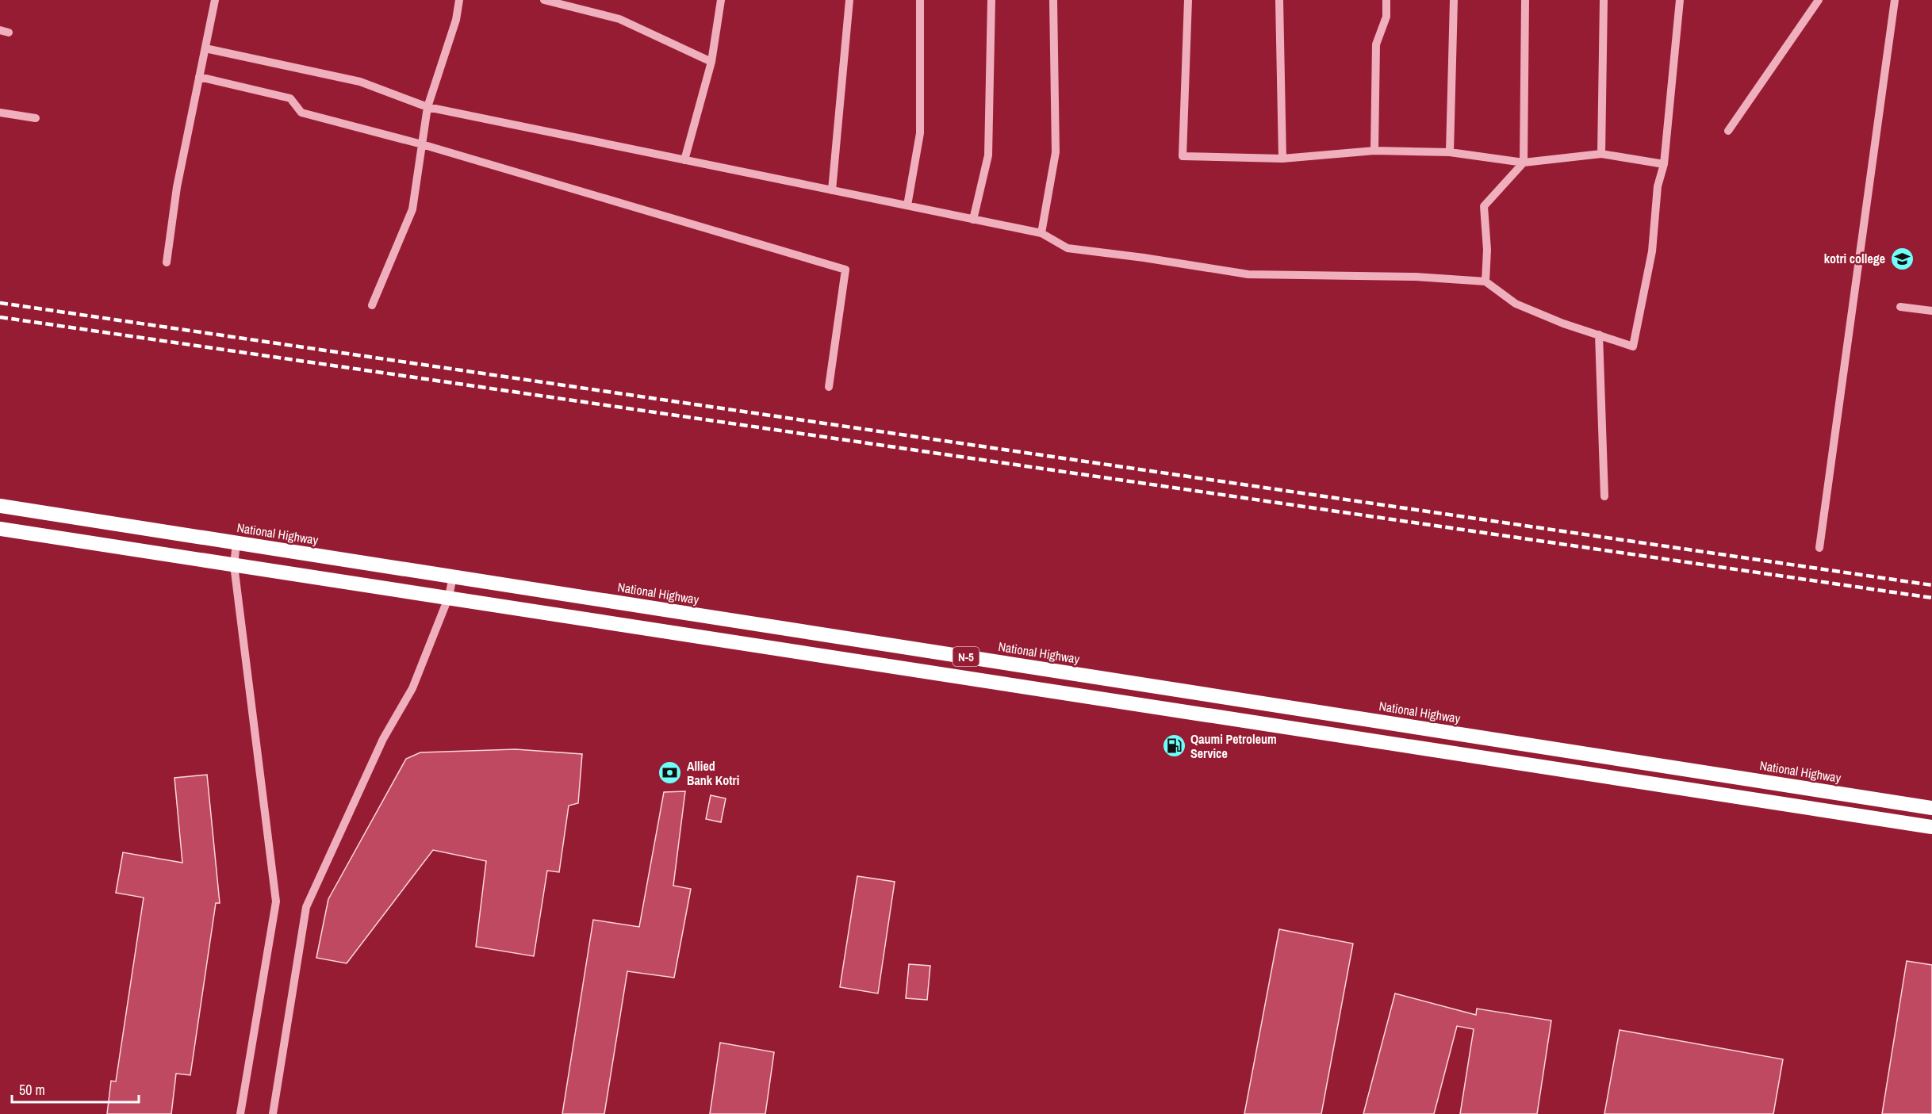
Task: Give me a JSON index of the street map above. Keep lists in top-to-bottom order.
{
  "streets": {
    "highway": ["National Highway", "N-5"]
  },
  "places": {
    "school or university": ["kotri college"],
    "fuel station": ["Qaumi Petroleum Service"],
    "bank": ["Allied Bank Kotri"]
  },
  "scale_bar": "50 m"
}
